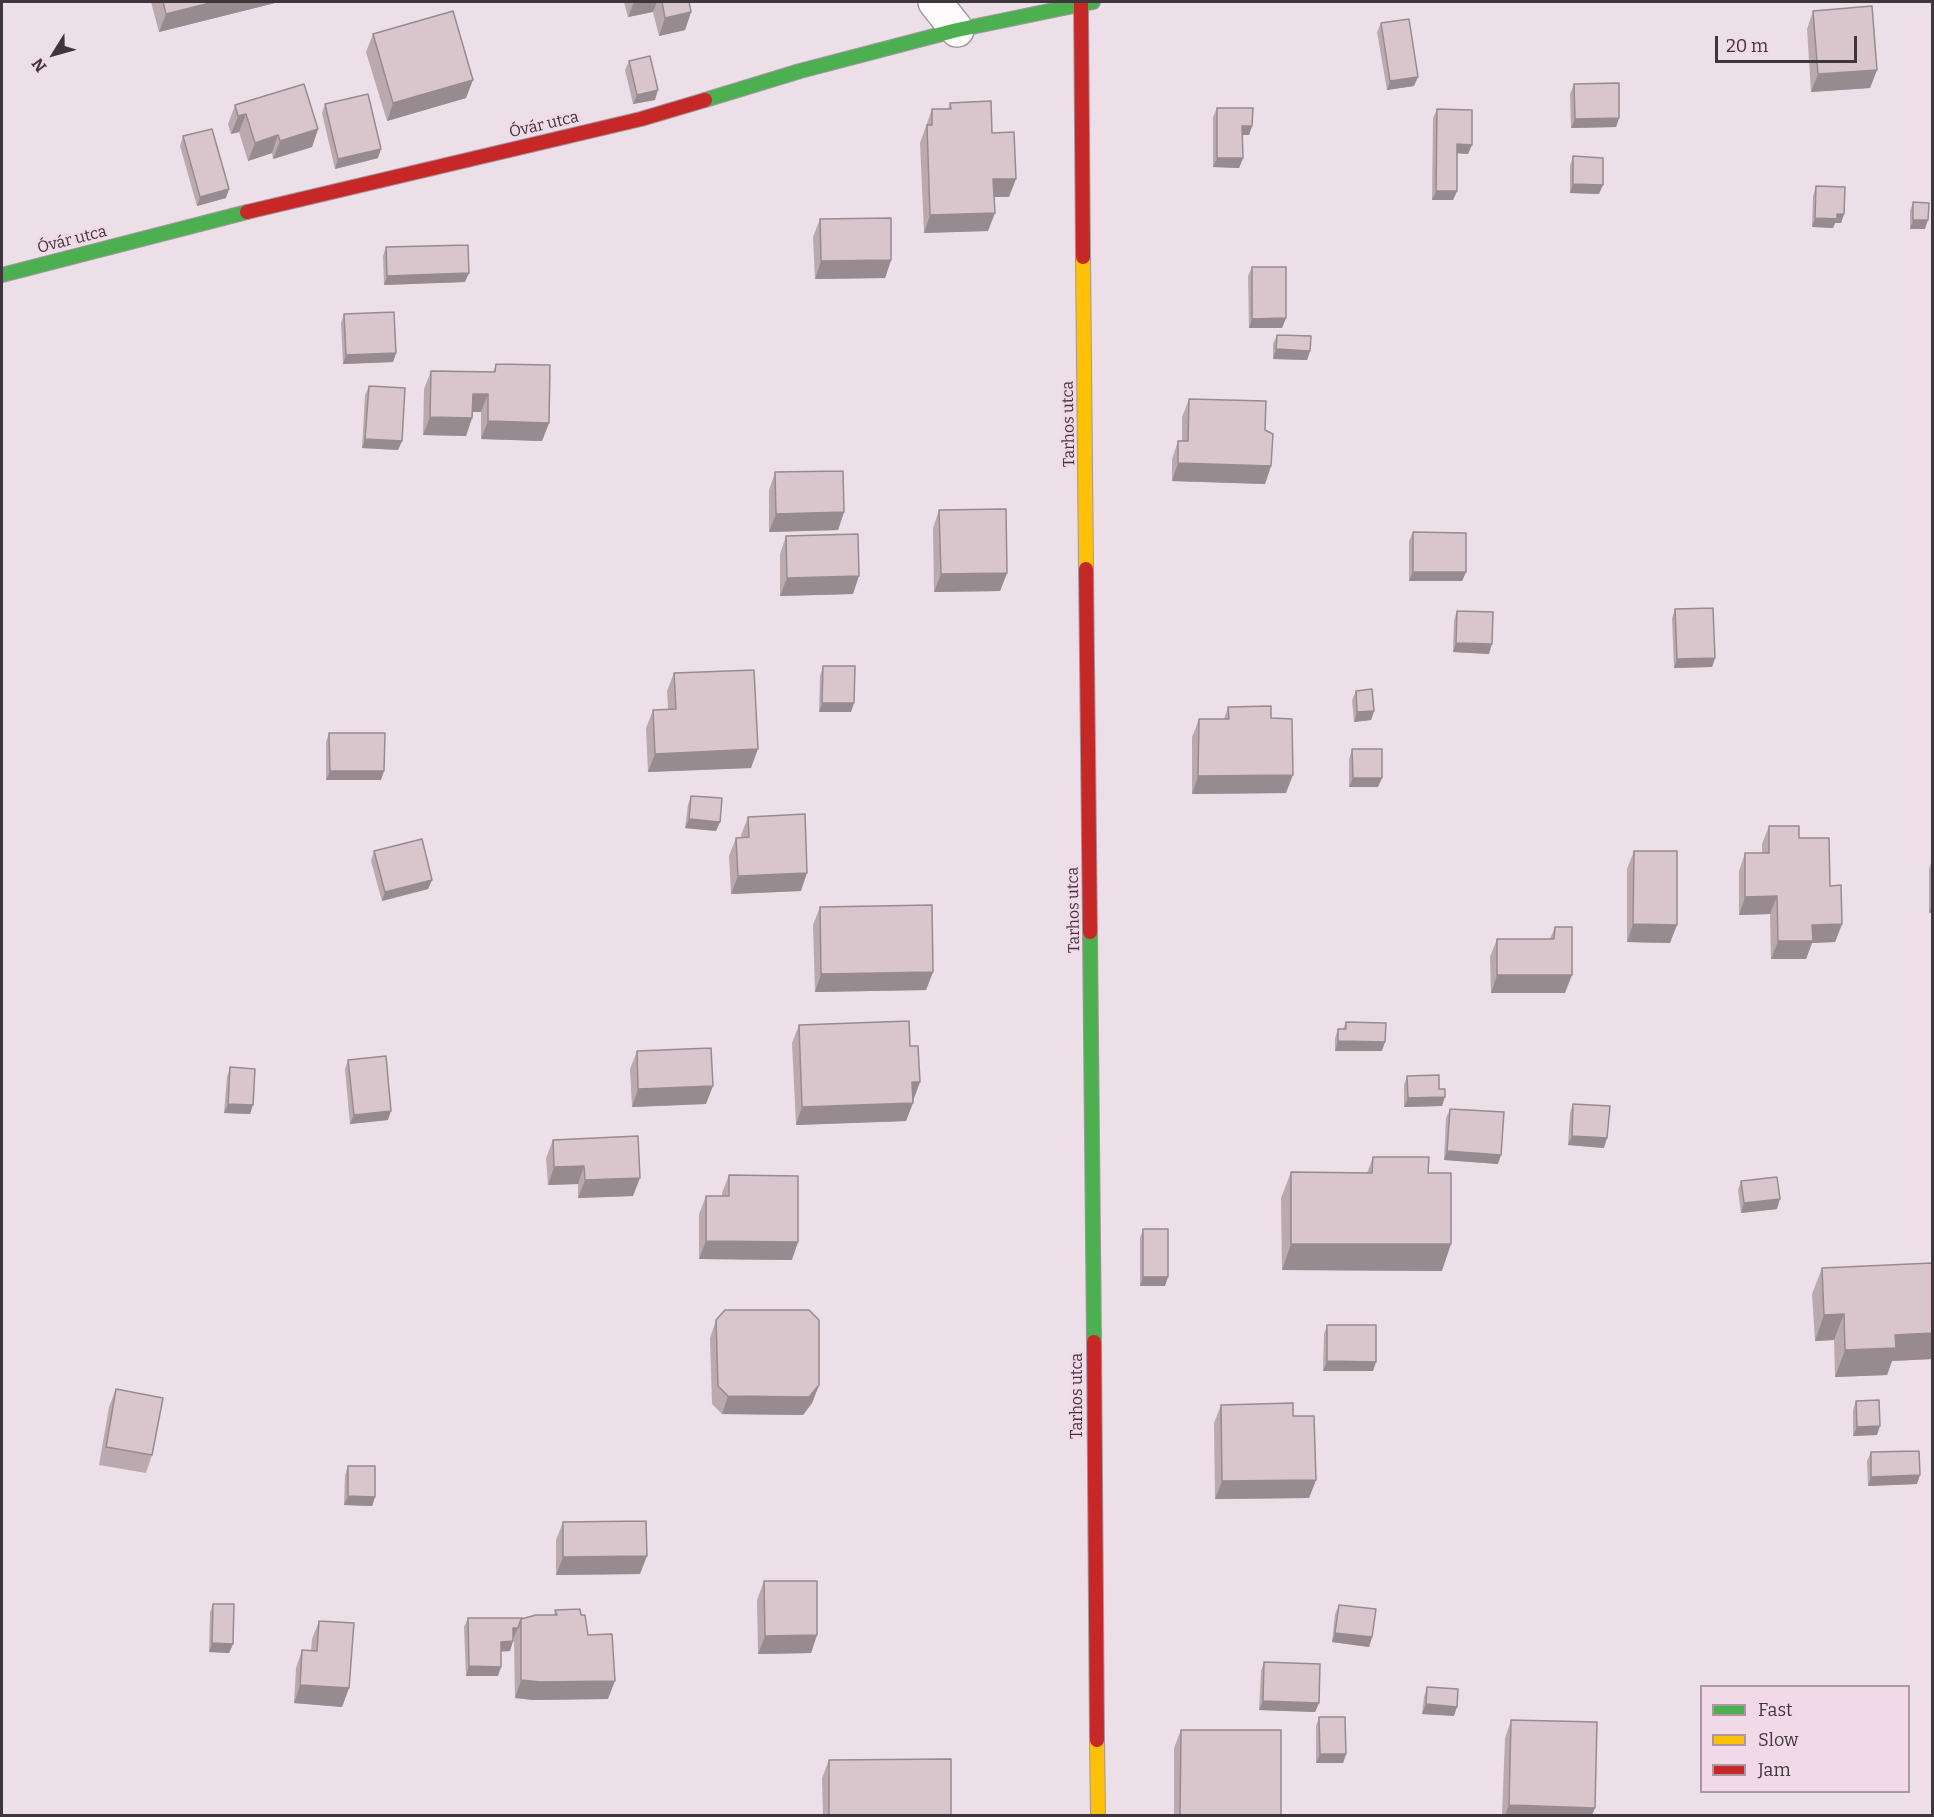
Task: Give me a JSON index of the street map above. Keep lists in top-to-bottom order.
{
  "streets": {
    "street": ["Óvár utca", "Tarhos utca"]
  },
  "crossings": [
    ["Óvár utca", "Tarhos utca"]
  ],
  "legend": ["Fast", "Slow", "Jam"],
  "scale_bar": "20 m",
  "north": "bottom left"
}
